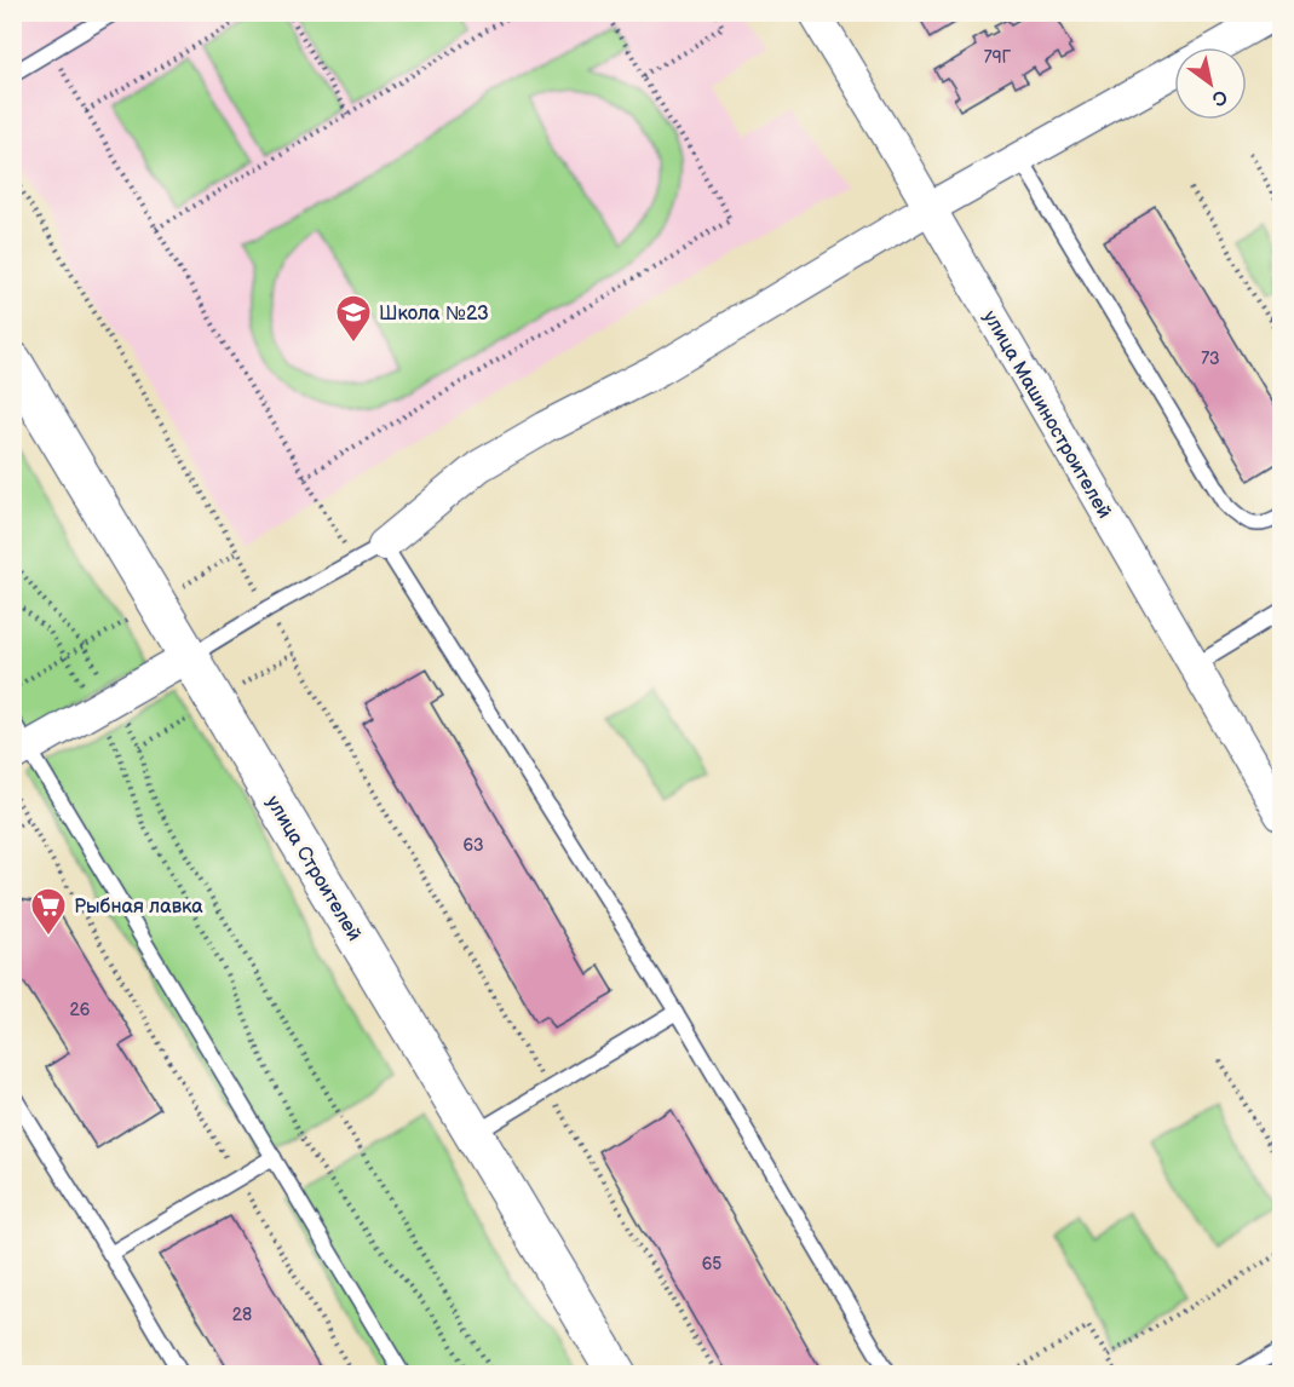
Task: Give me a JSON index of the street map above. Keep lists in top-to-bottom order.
{
  "streets": {
    "street": ["улица Машиностроителей", "улица Строителей"]
  },
  "places": {
    "school or university": ["Школа №23"],
    "supermarket": ["Рыбная лавка"]
  },
  "house_numbers": [
    "79Г",
    "73",
    "63",
    "26",
    "65",
    "28"
  ],
  "north": "bottom right"
}
